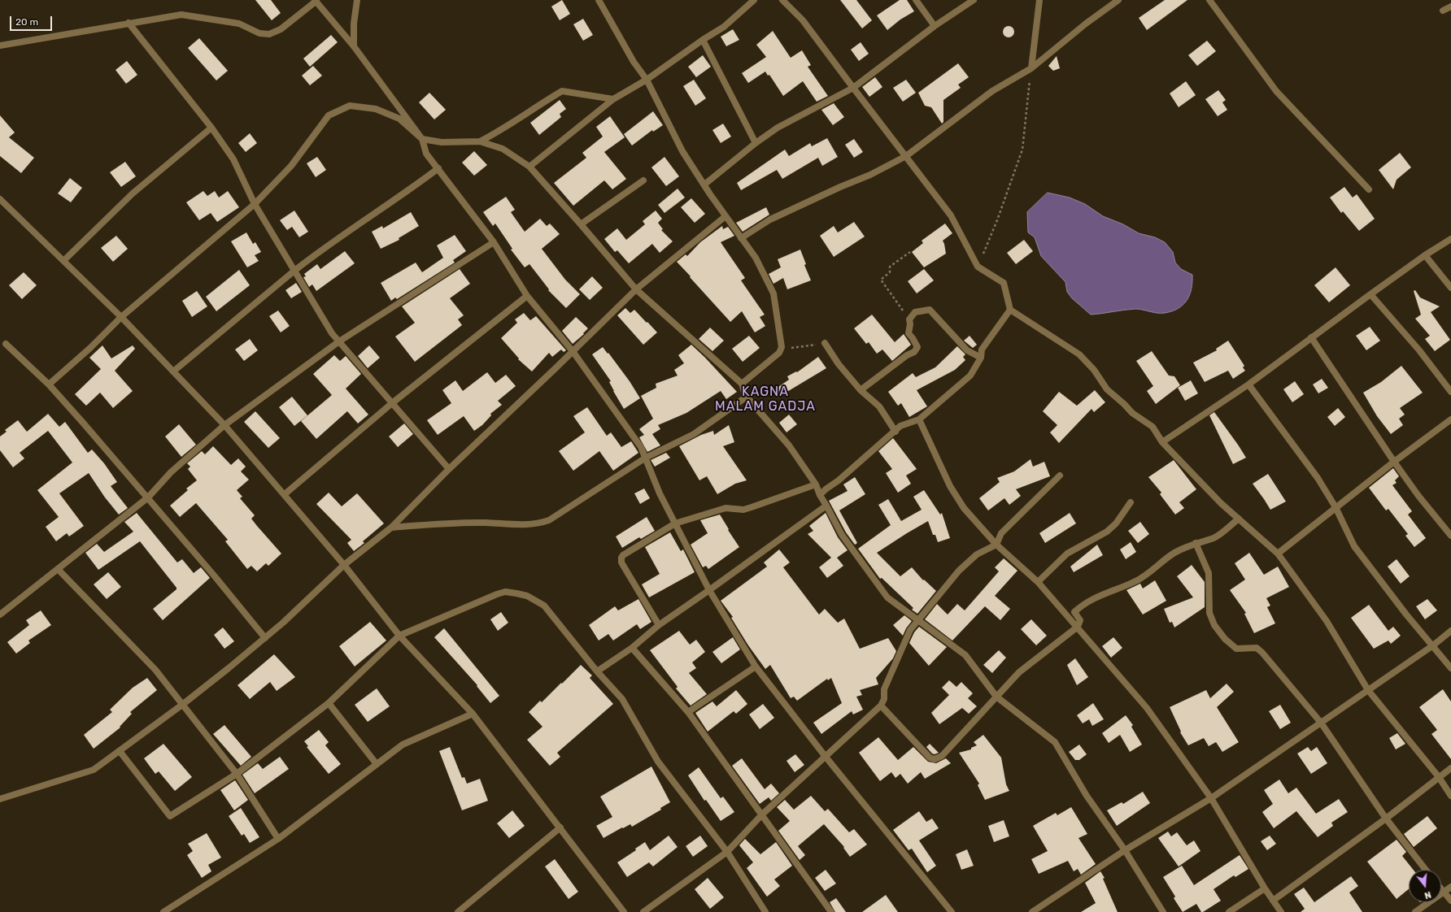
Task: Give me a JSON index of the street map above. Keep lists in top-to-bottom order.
{
  "districts": ["KAGNA MALAM GADJA"],
  "scale_bar": "20 m",
  "north": "bottom"
}
